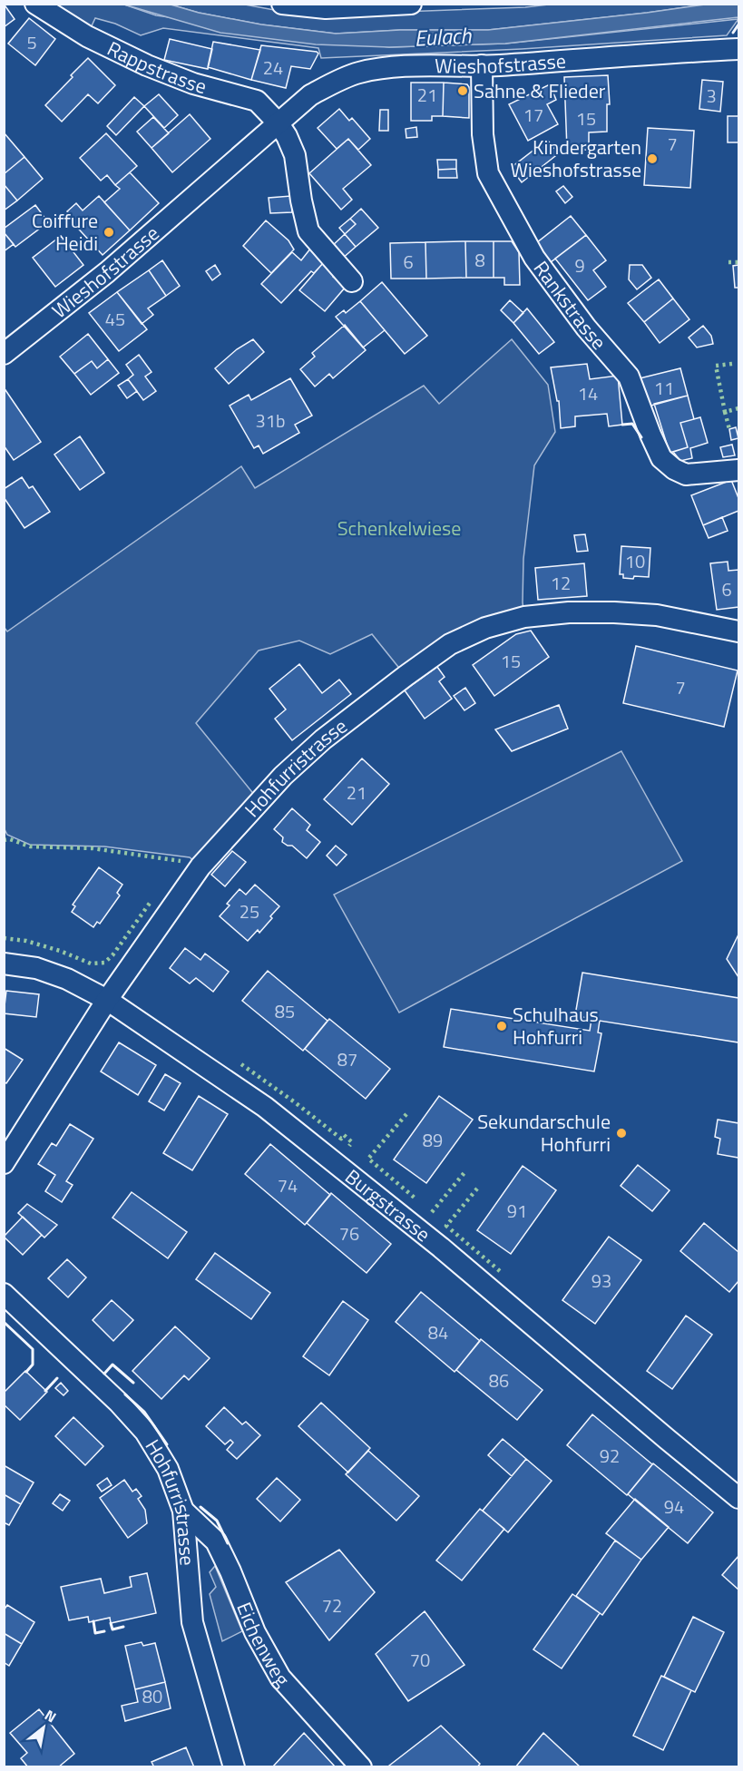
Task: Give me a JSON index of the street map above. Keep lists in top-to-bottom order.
{
  "streets": {
    "street": [
      "Wieshofstrasse",
      "Rappstrasse",
      "Rankstrasse",
      "Hohfurristrasse",
      "Burgstrasse",
      "Eichenweg"
    ]
  },
  "crossings": [
    ["Wieshofstrasse", "Rappstrasse"],
    ["Wieshofstrasse", "Rankstrasse"],
    ["Hohfurristrasse", "Burgstrasse"],
    ["Hohfurristrasse", "Eichenweg"]
  ],
  "water": ["Eulach"],
  "parks": ["Schenkelwiese"],
  "places": [
    "Sahne & Flieder",
    "Kindergarten Wieshofstrasse",
    "Coiffure Heidi",
    "Schulhaus Hohfurri",
    "Sekundarschule Hohfurri"
  ],
  "house_numbers": [
    "5",
    "24",
    "21",
    "3",
    "17",
    "15",
    "7",
    "8",
    "6",
    "9",
    "45",
    "11",
    "14",
    "31b",
    "10",
    "12",
    "6",
    "15",
    "7",
    "21",
    "25",
    "85",
    "87",
    "89",
    "74",
    "91",
    "76",
    "93",
    "84",
    "86",
    "92",
    "94",
    "72",
    "70",
    "80"
  ],
  "north": "top right"
}
